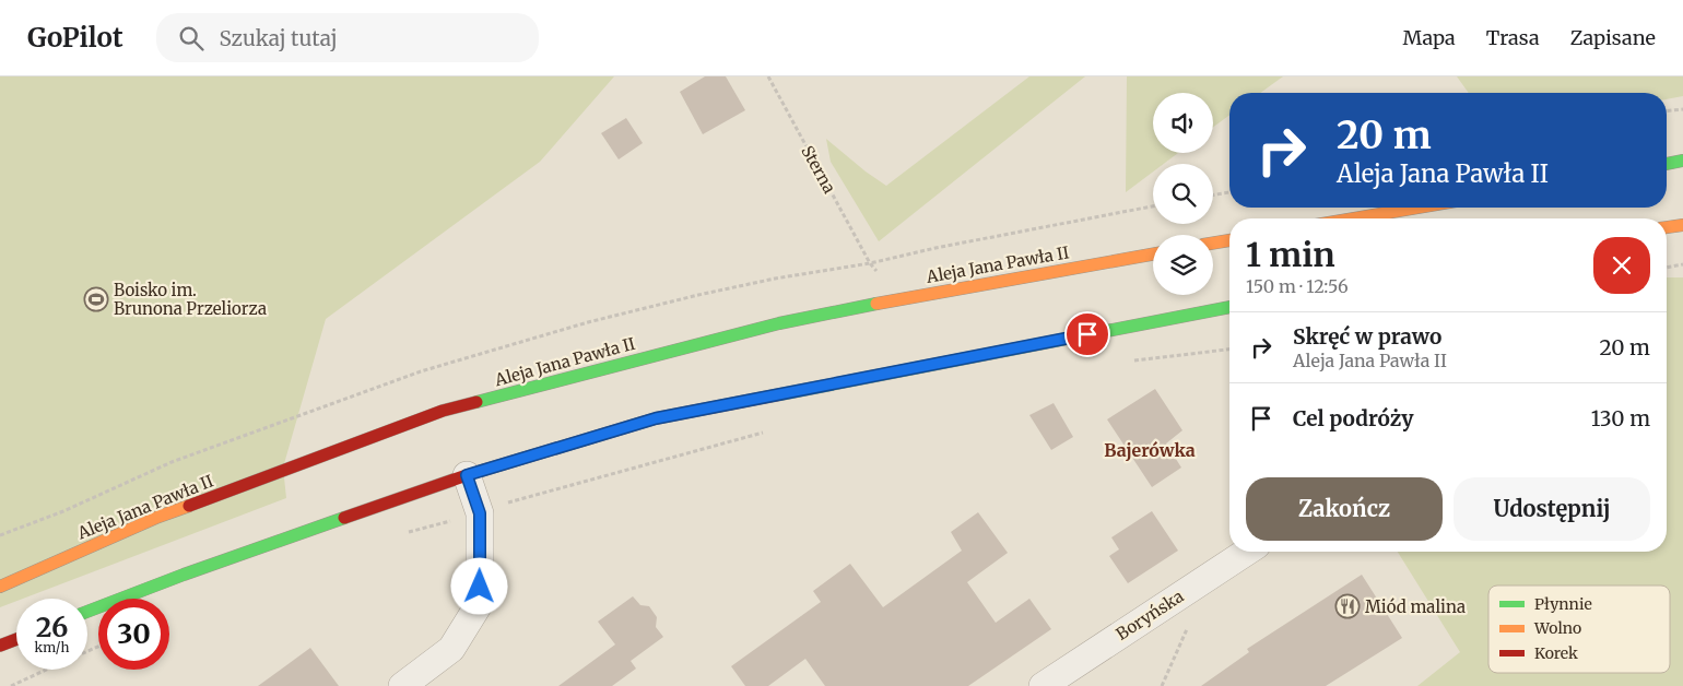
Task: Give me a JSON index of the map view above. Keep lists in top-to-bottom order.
{
  "streets": {
    "street": ["Aleja Jana Pawła II", "Boryńska"],
    "path": ["Sterna"]
  },
  "districts": ["Bajerówka"],
  "places": {
    "sports": ["Boisko im. Brunona Przeliorza"],
    "restaurant": ["Miód malina"]
  },
  "legend": ["Płynnie", "Wolno", "Korek"],
  "page": {
    "header": "GoPilot",
    "search": "Szukaj tutaj",
    "nav": ["Mapa", "Trasa", "Zapisane"],
    "turn": ["20 m", "Aleja Jana Pawła II"],
    "heading": ["1 min", "150 m · 12:56"],
    "list": [
      {
        "name": "Skręć w prawo",
        "note": "Aleja Jana Pawła II",
        "value": "20 m"
      },
      {
        "name": "Cel podróży",
        "value": "130 m"
      }
    ],
    "buttons": ["Zakończ", "Udostępnij"],
    "speed": "26 km/h",
    "limit": "30"
  }
}
